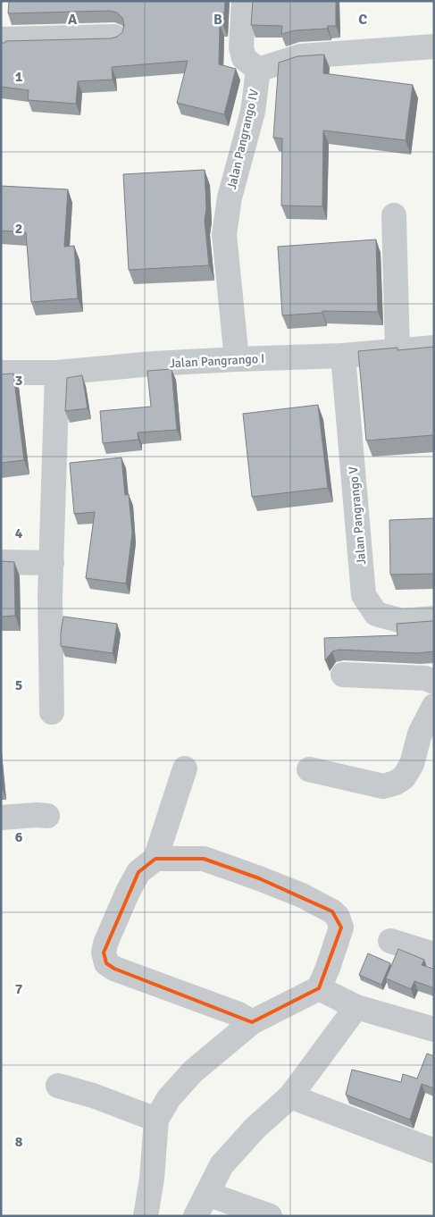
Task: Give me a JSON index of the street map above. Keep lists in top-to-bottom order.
{
  "streets": {
    "street": ["Jalan Pangrango IV", "Jalan Pangrango I", "Jalan Pangrango V"]
  },
  "crossings": [
    ["Jalan Pangrango IV", "Jalan Pangrango I"],
    ["Jalan Pangrango I", "Jalan Pangrango V"]
  ],
  "grid": {
    "columns": ["A", "B", "C"],
    "rows": [
      "1",
      "2",
      "3",
      "4",
      "5",
      "6",
      "7",
      "8"
    ]
  }
}
